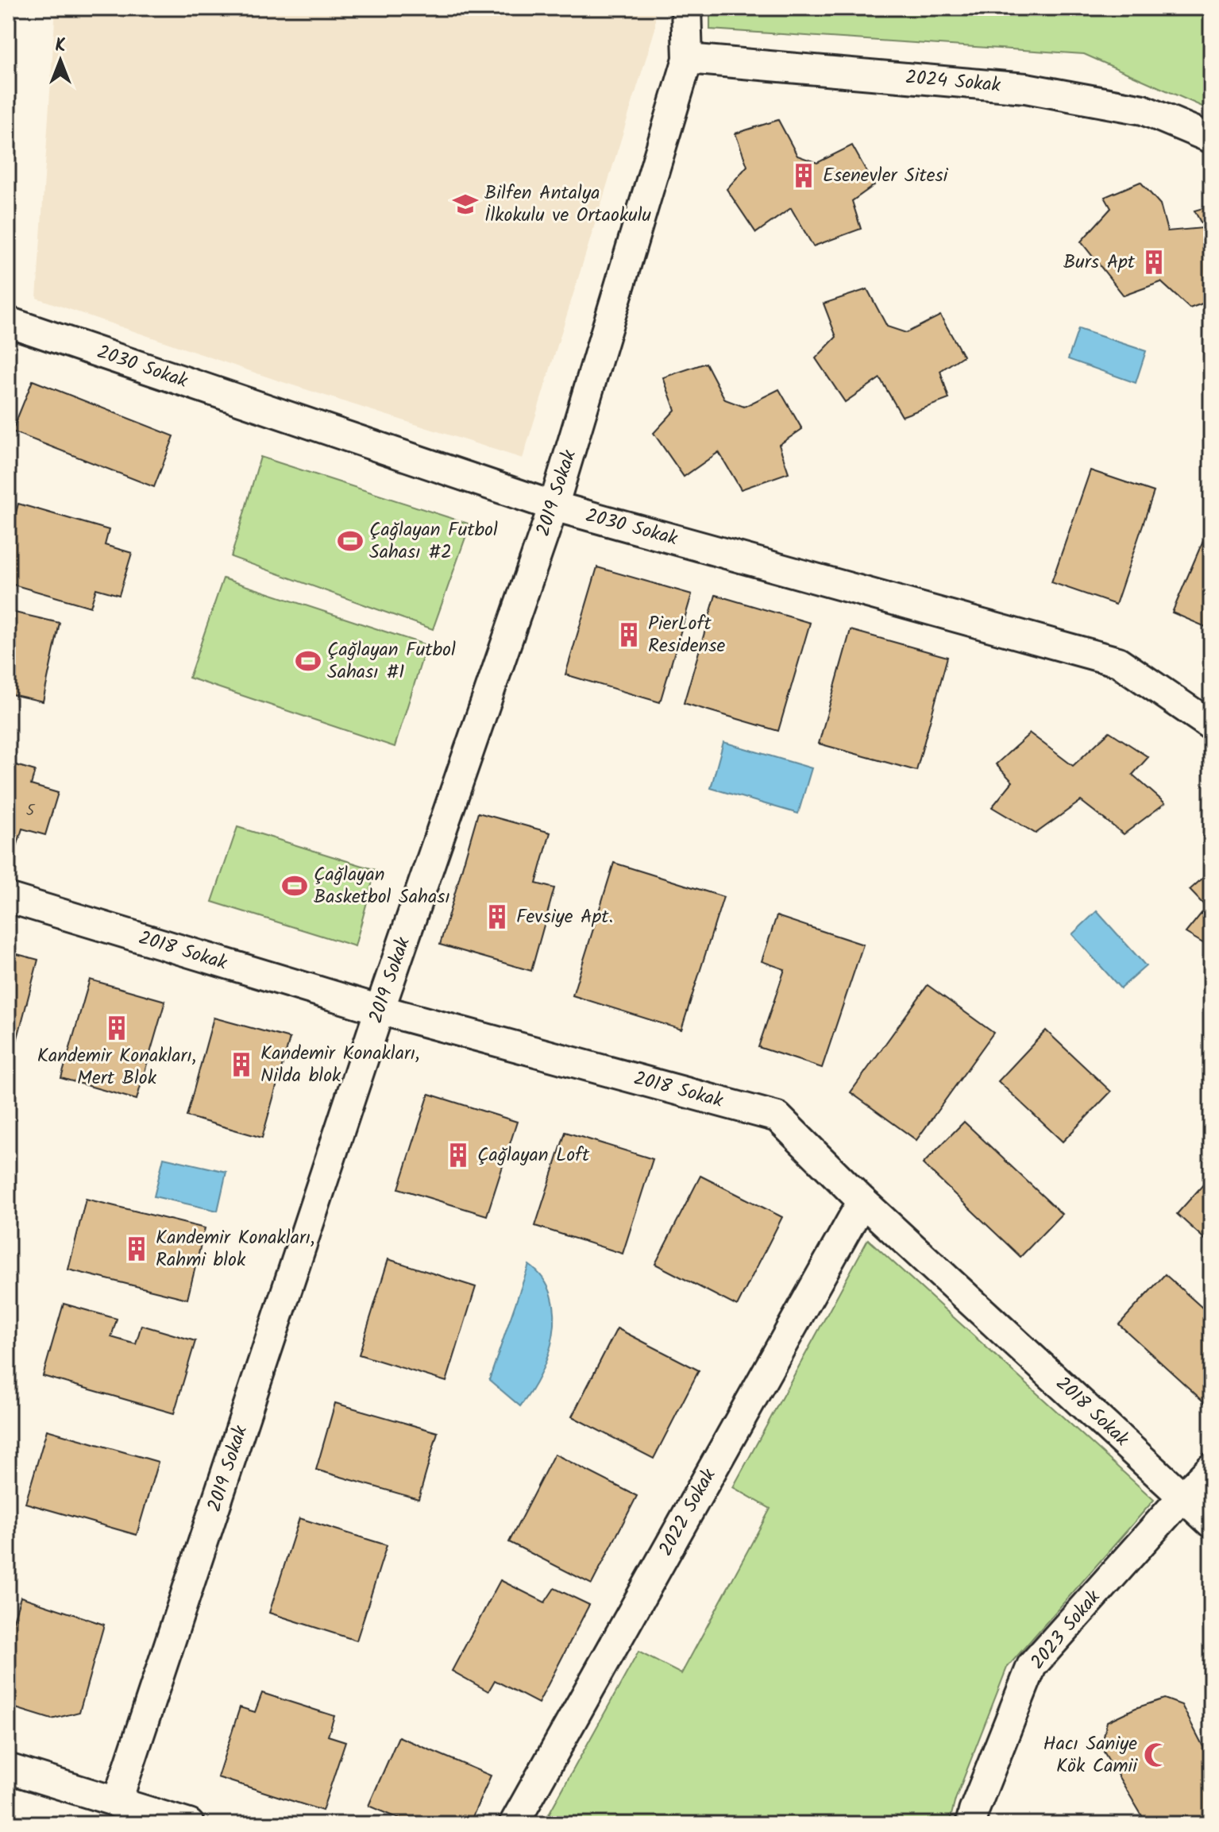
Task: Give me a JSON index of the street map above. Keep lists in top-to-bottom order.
{
  "streets": {
    "street": [
      "2024 Sokak",
      "2030 Sokak",
      "2019 Sokak",
      "2018 Sokak",
      "2022 Sokak",
      "2023 Sokak"
    ]
  },
  "crossings": [
    ["2024 Sokak", "2019 Sokak"],
    ["2030 Sokak", "2019 Sokak"],
    ["2019 Sokak", "2018 Sokak"],
    ["2018 Sokak", "2022 Sokak"],
    ["2018 Sokak", "2023 Sokak"]
  ],
  "places": {
    "building": [
      "Esenevler Sitesi",
      "Burs Apt",
      "PierLoft Residense",
      "Fevsiye Apt.",
      "Kandemir Konakları, Mert Blok",
      "Kandemir Konakları, Nilda blok",
      "Çağlayan Loft",
      "Kandemir Konakları, Rahmi blok"
    ],
    "school or university": ["Bilfen Antalya İlkokulu ve Ortaokulu"],
    "sports": ["Çağlayan Futbol Sahası #2", "Çağlayan Futbol Sahası #1", "Çağlayan Basketbol Sahası"],
    "mosque": ["Hacı Saniye Kök Camii"]
  },
  "house_numbers": ["5"],
  "north": "top"
}
